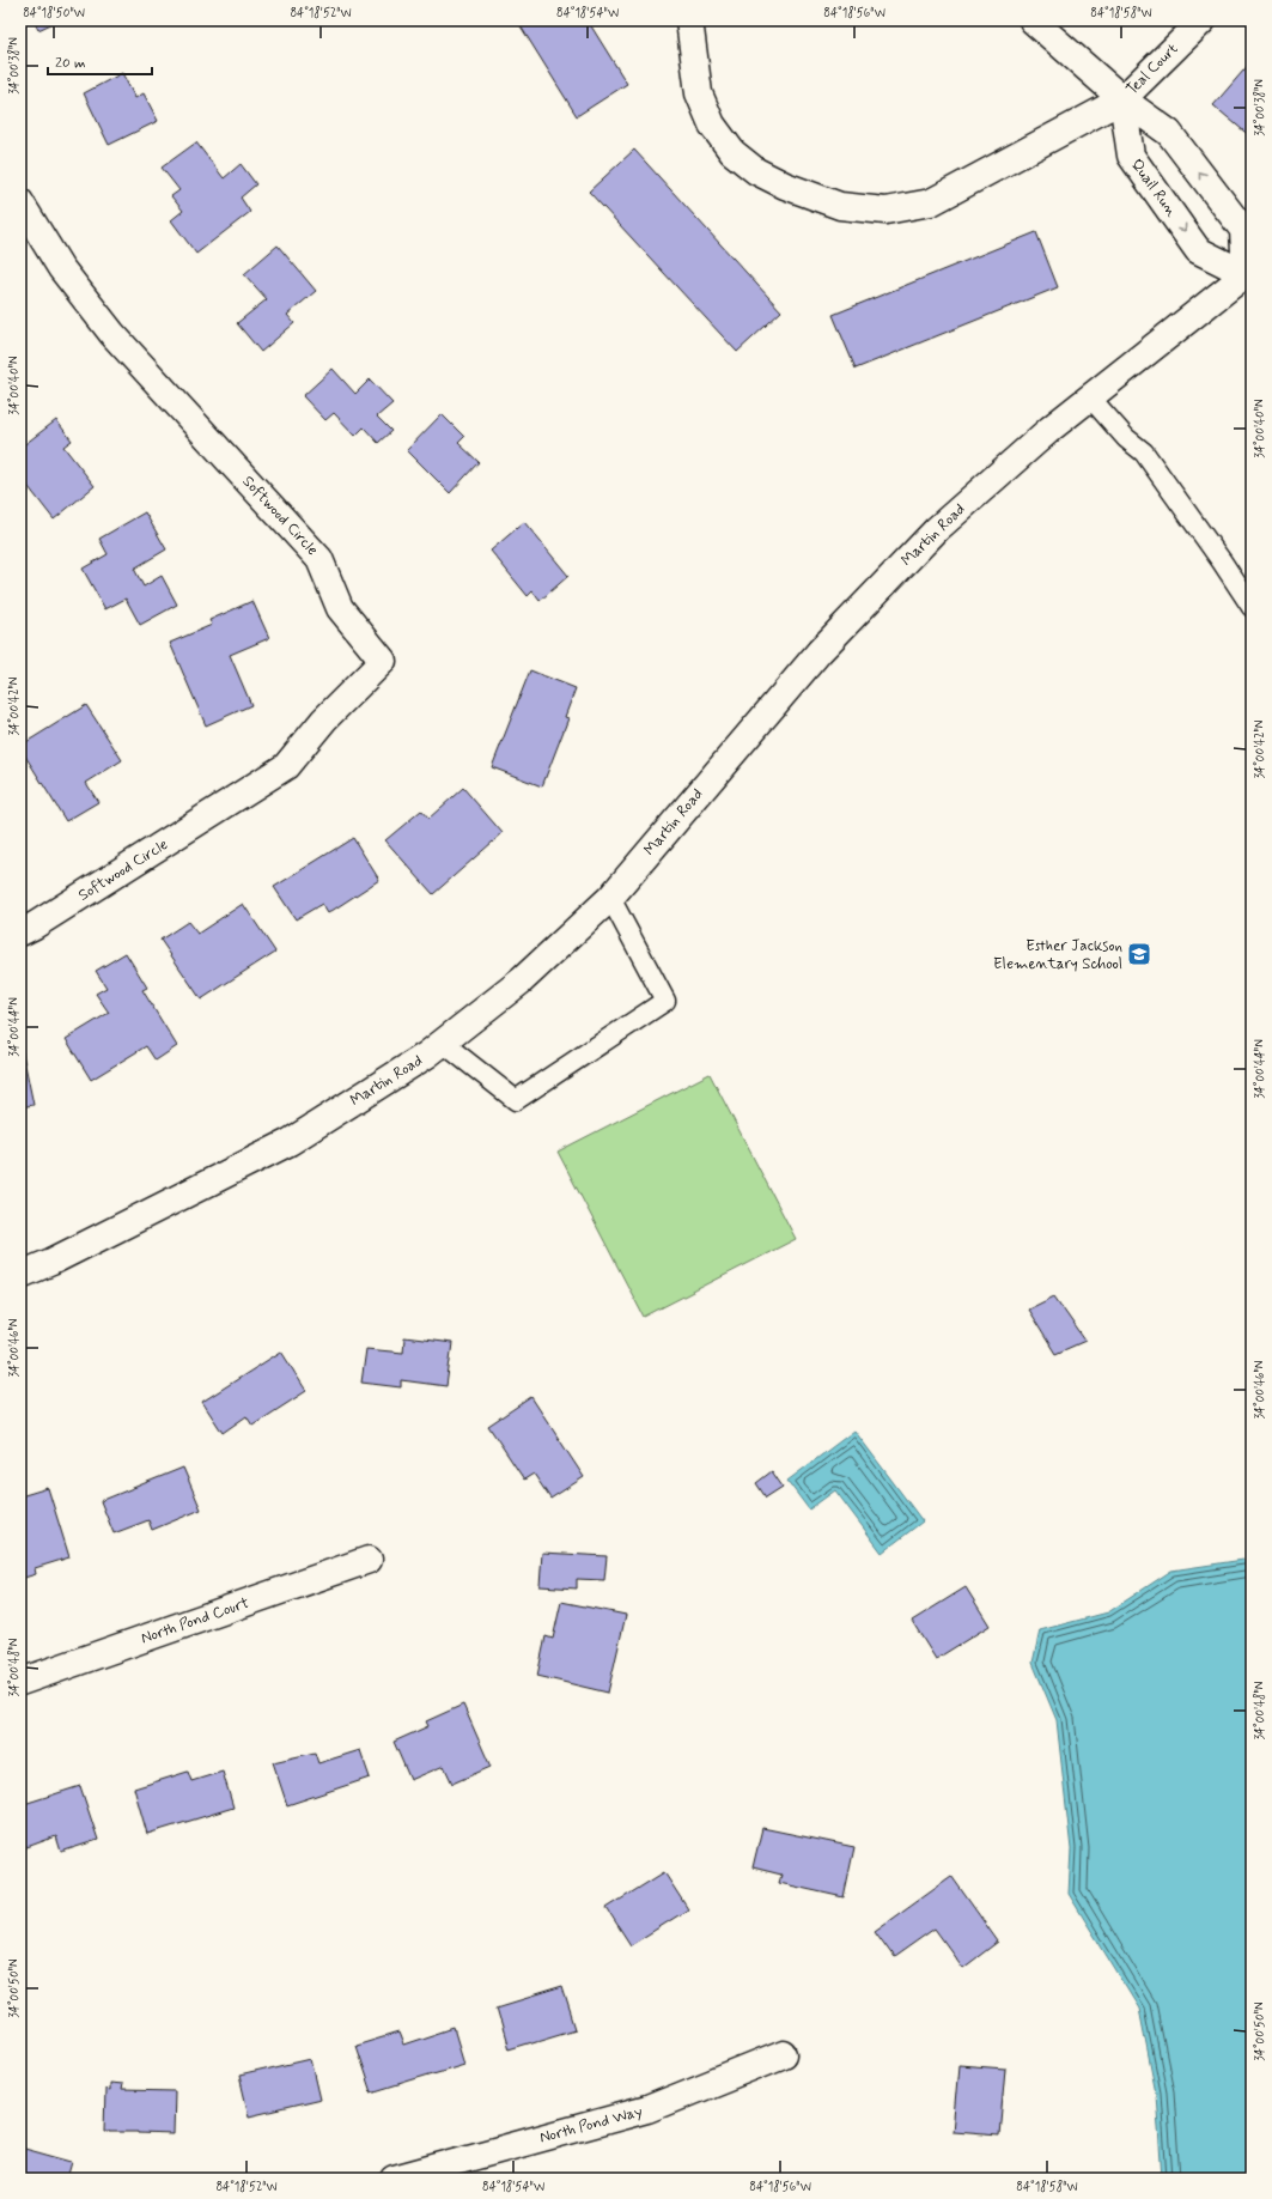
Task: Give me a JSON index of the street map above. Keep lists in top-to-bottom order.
{
  "streets": {
    "street": [
      "Teal Court",
      "Quail Run",
      "Softwood Circle",
      "Martin Road",
      "North Pond Court",
      "North Pond Way"
    ]
  },
  "crossings": [
    ["Teal Court", "Quail Run"],
    ["Quail Run", "Martin Road"]
  ],
  "places": {
    "school or university": ["Esther Jackson Elementary School"]
  },
  "scale_bar": "20 m",
  "coordinates": [
    "84°18'50\"W",
    "84°18'52\"W",
    "84°18'54\"W",
    "84°18'56\"W",
    "84°18'58\"W",
    "34°00'38\"N",
    "34°00'40\"N",
    "34°00'42\"N",
    "34°00'44\"N",
    "34°00'46\"N",
    "34°00'48\"N",
    "34°00'50\"N"
  ]
}
